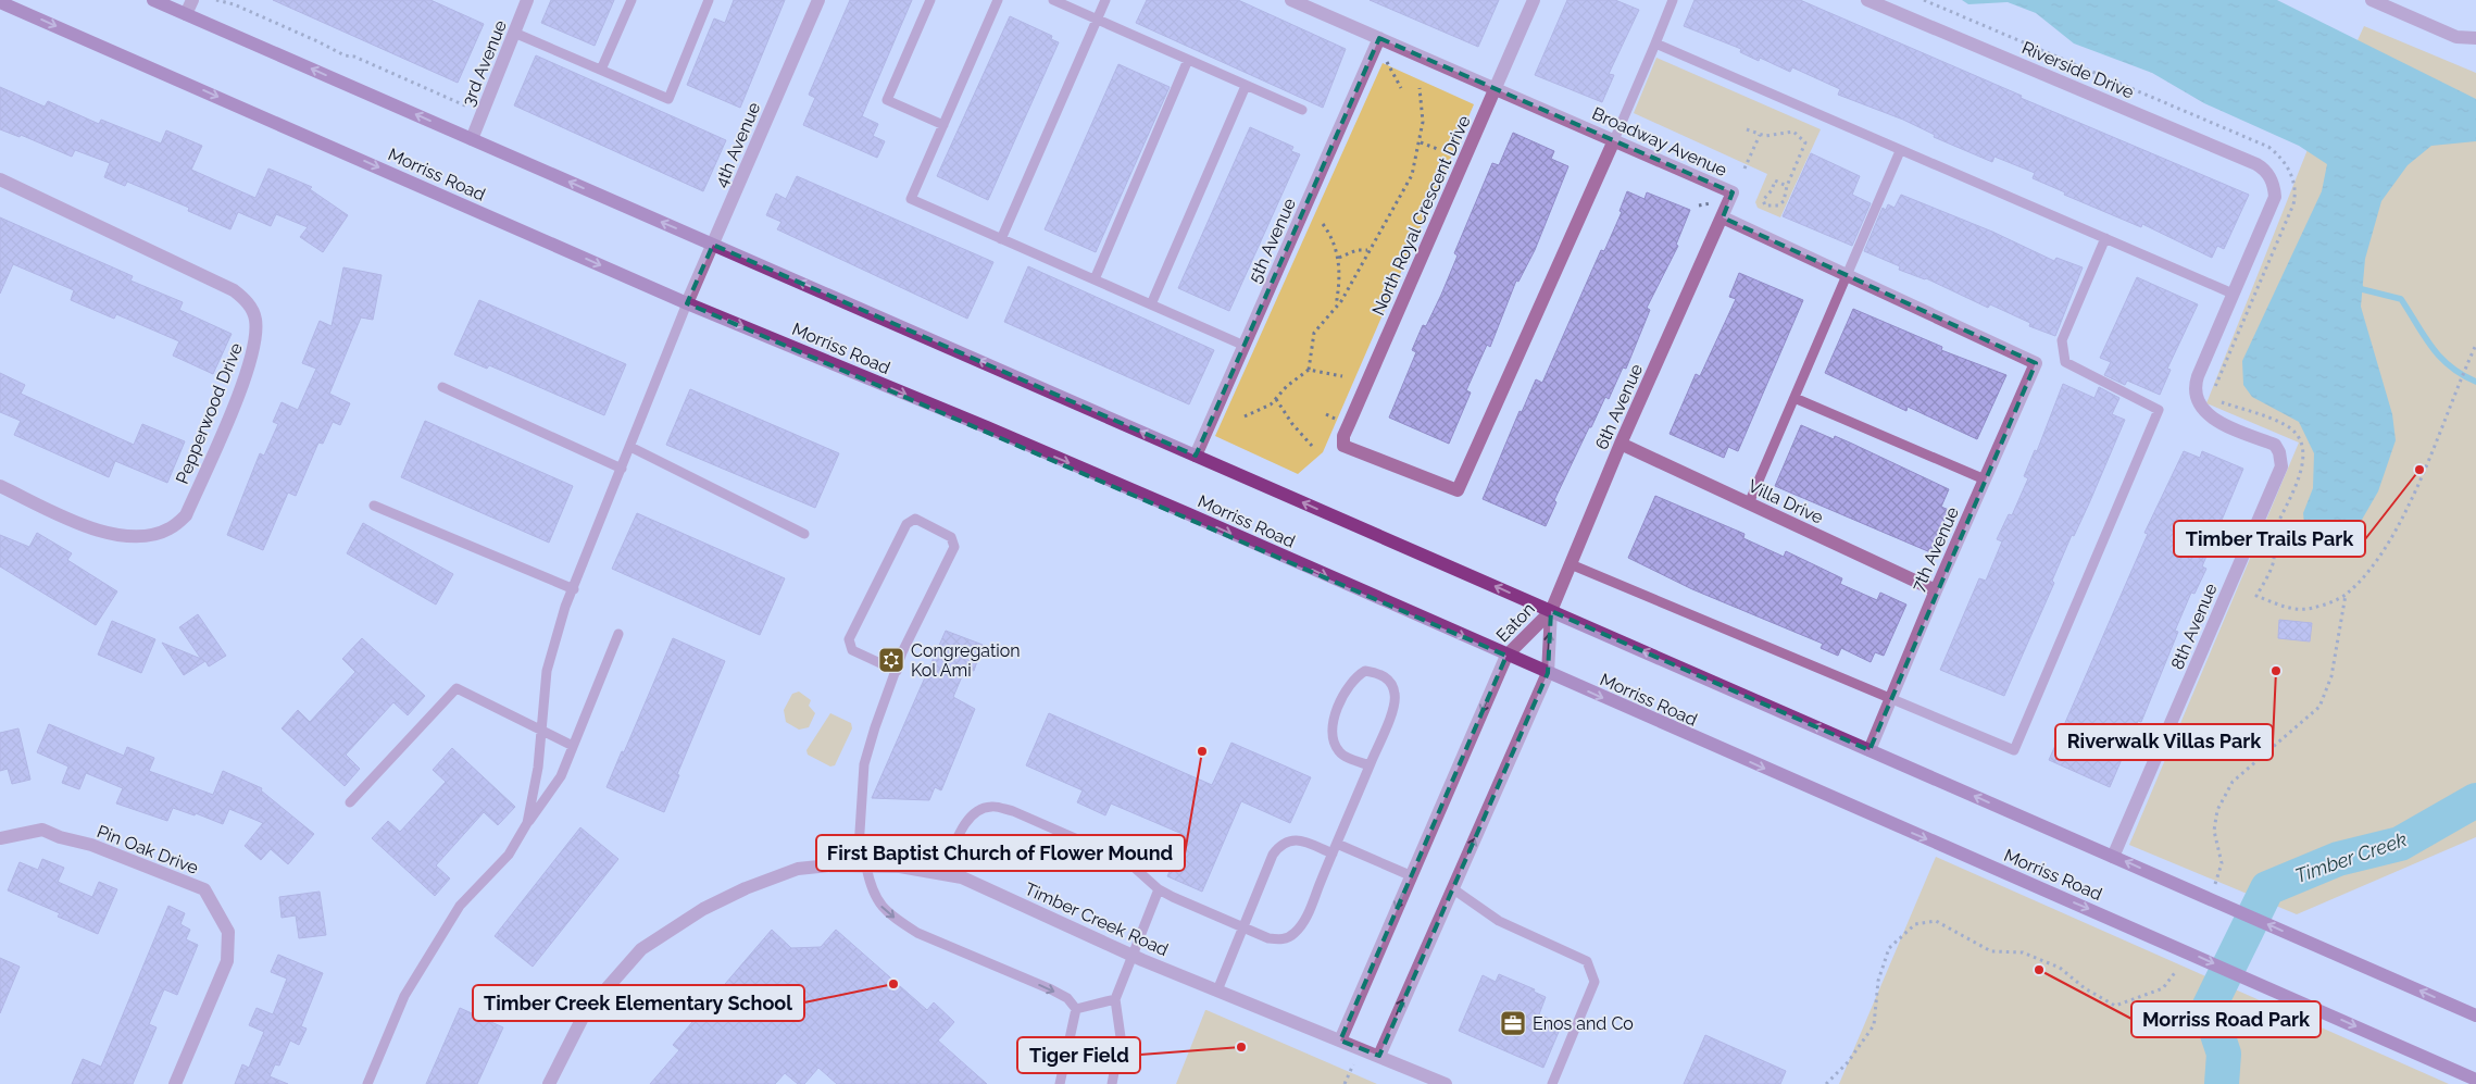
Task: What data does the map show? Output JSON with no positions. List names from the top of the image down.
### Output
{
  "streets": {
    "main road": ["Morriss Road"],
    "street": [
      "3rd Avenue",
      "Riverside Drive",
      "Broadway Avenue",
      "4th Avenue",
      "North Royal Crescent Drive",
      "5th Avenue",
      "6th Avenue",
      "Pepperwood Drive",
      "Villa Drive",
      "7th Avenue",
      "Eaton",
      "8th Avenue",
      "Pin Oak Drive",
      "Timber Creek Road"
    ]
  },
  "crossings": [
    ["Riverside Drive", "8th Avenue"],
    ["Broadway Avenue", "North Royal Crescent Drive"],
    ["Broadway Avenue", "5th Avenue"],
    ["Broadway Avenue", "6th Avenue"],
    ["4th Avenue", "Morriss Road"],
    ["Morriss Road", "Eaton"],
    ["6th Avenue", "Villa Drive"],
    ["6th Avenue", "Eaton"],
    ["Villa Drive", "7th Avenue"],
    ["Eaton", "Timber Creek Road"]
  ],
  "water": ["Timber Creek"],
  "places": {
    "other": [
      "Timber Trails Park",
      "Riverwalk Villas Park",
      "First Baptist Church of Flower Mound",
      "Morriss Road Park",
      "Timber Creek Elementary School",
      "Tiger Field"
    ],
    "synagogue": ["Congregation Kol Ami"],
    "office": ["Enos and Co"]
  }
}
